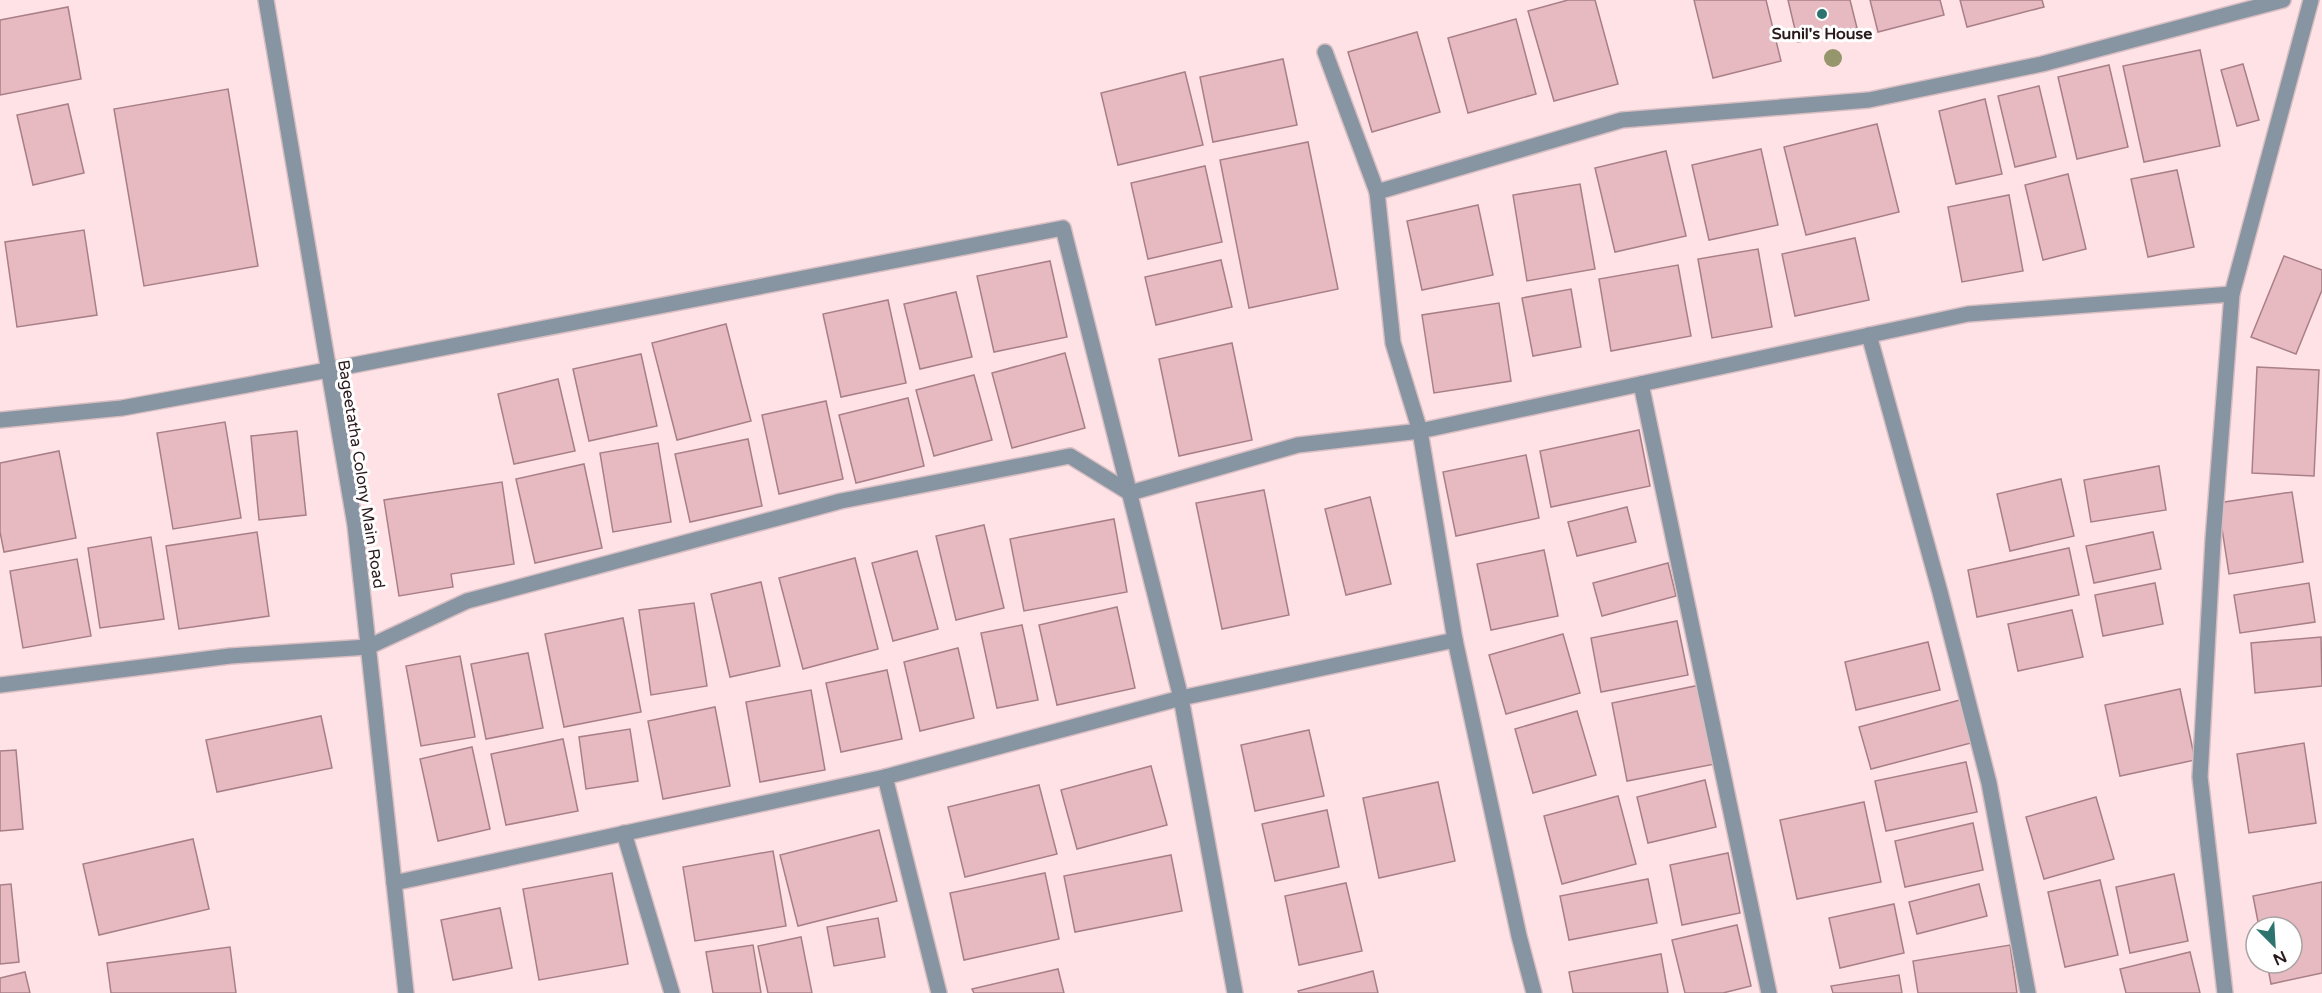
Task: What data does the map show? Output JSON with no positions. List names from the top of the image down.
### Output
{
  "streets": {
    "street": ["Bageetatha Colony Main Road"]
  },
  "places": ["Sunil's House"],
  "north": "bottom right"
}
